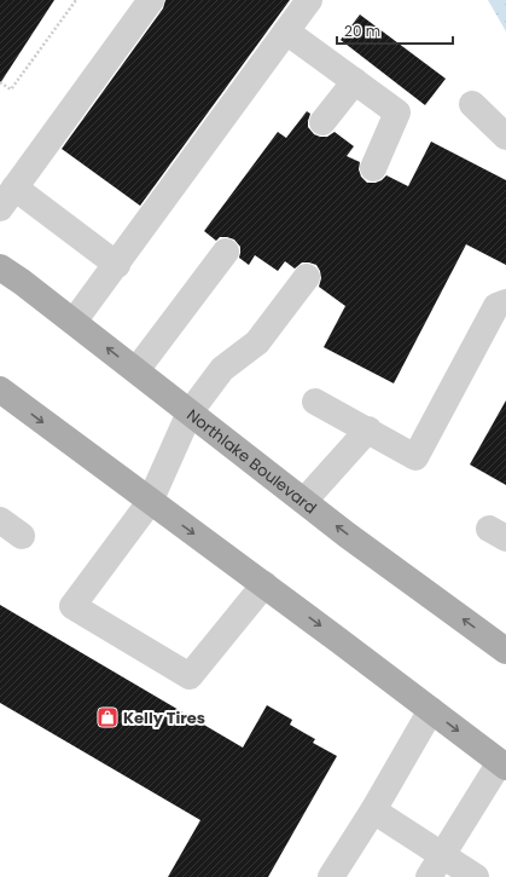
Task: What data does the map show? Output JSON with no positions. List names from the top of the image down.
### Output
{
  "streets": {
    "main road": ["Northlake Boulevard"]
  },
  "places": {
    "shop": ["Kelly Tires"]
  },
  "scale_bar": "20 m"
}
